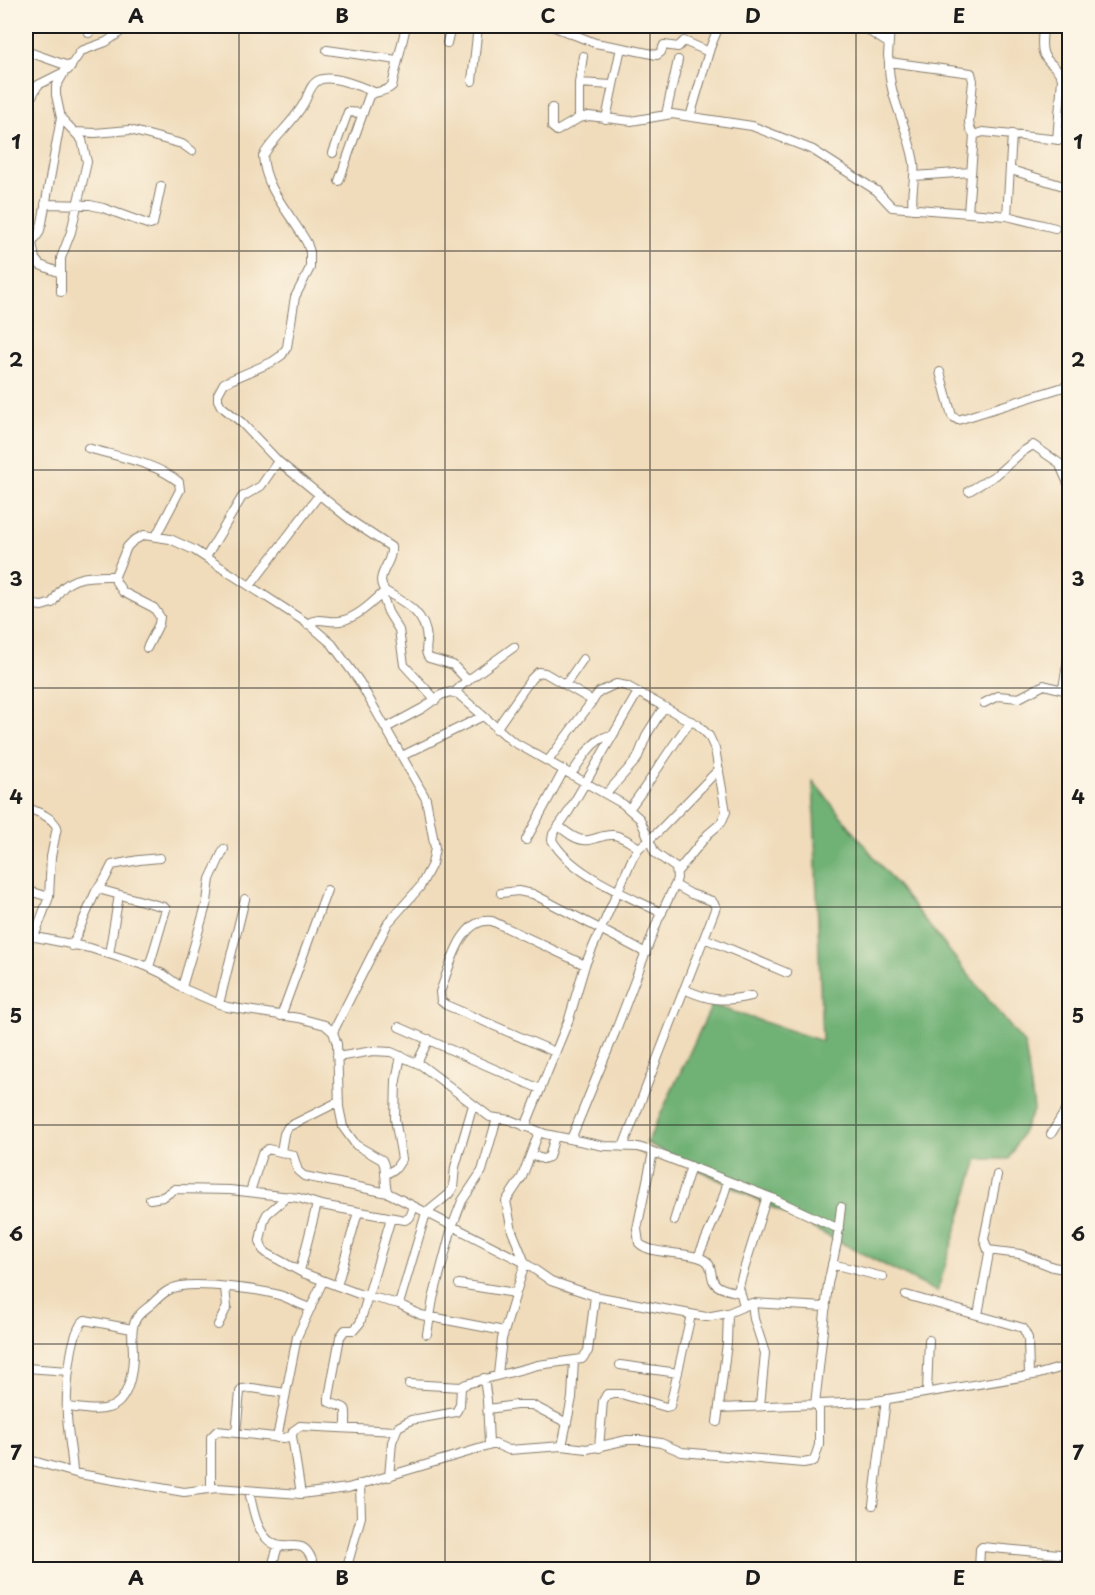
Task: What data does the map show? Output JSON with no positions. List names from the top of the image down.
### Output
{
  "grid": {
    "columns": [
      "A",
      "B",
      "C",
      "D",
      "E"
    ],
    "rows": [
      "1",
      "2",
      "3",
      "4",
      "5",
      "6",
      "7"
    ]
  }
}
